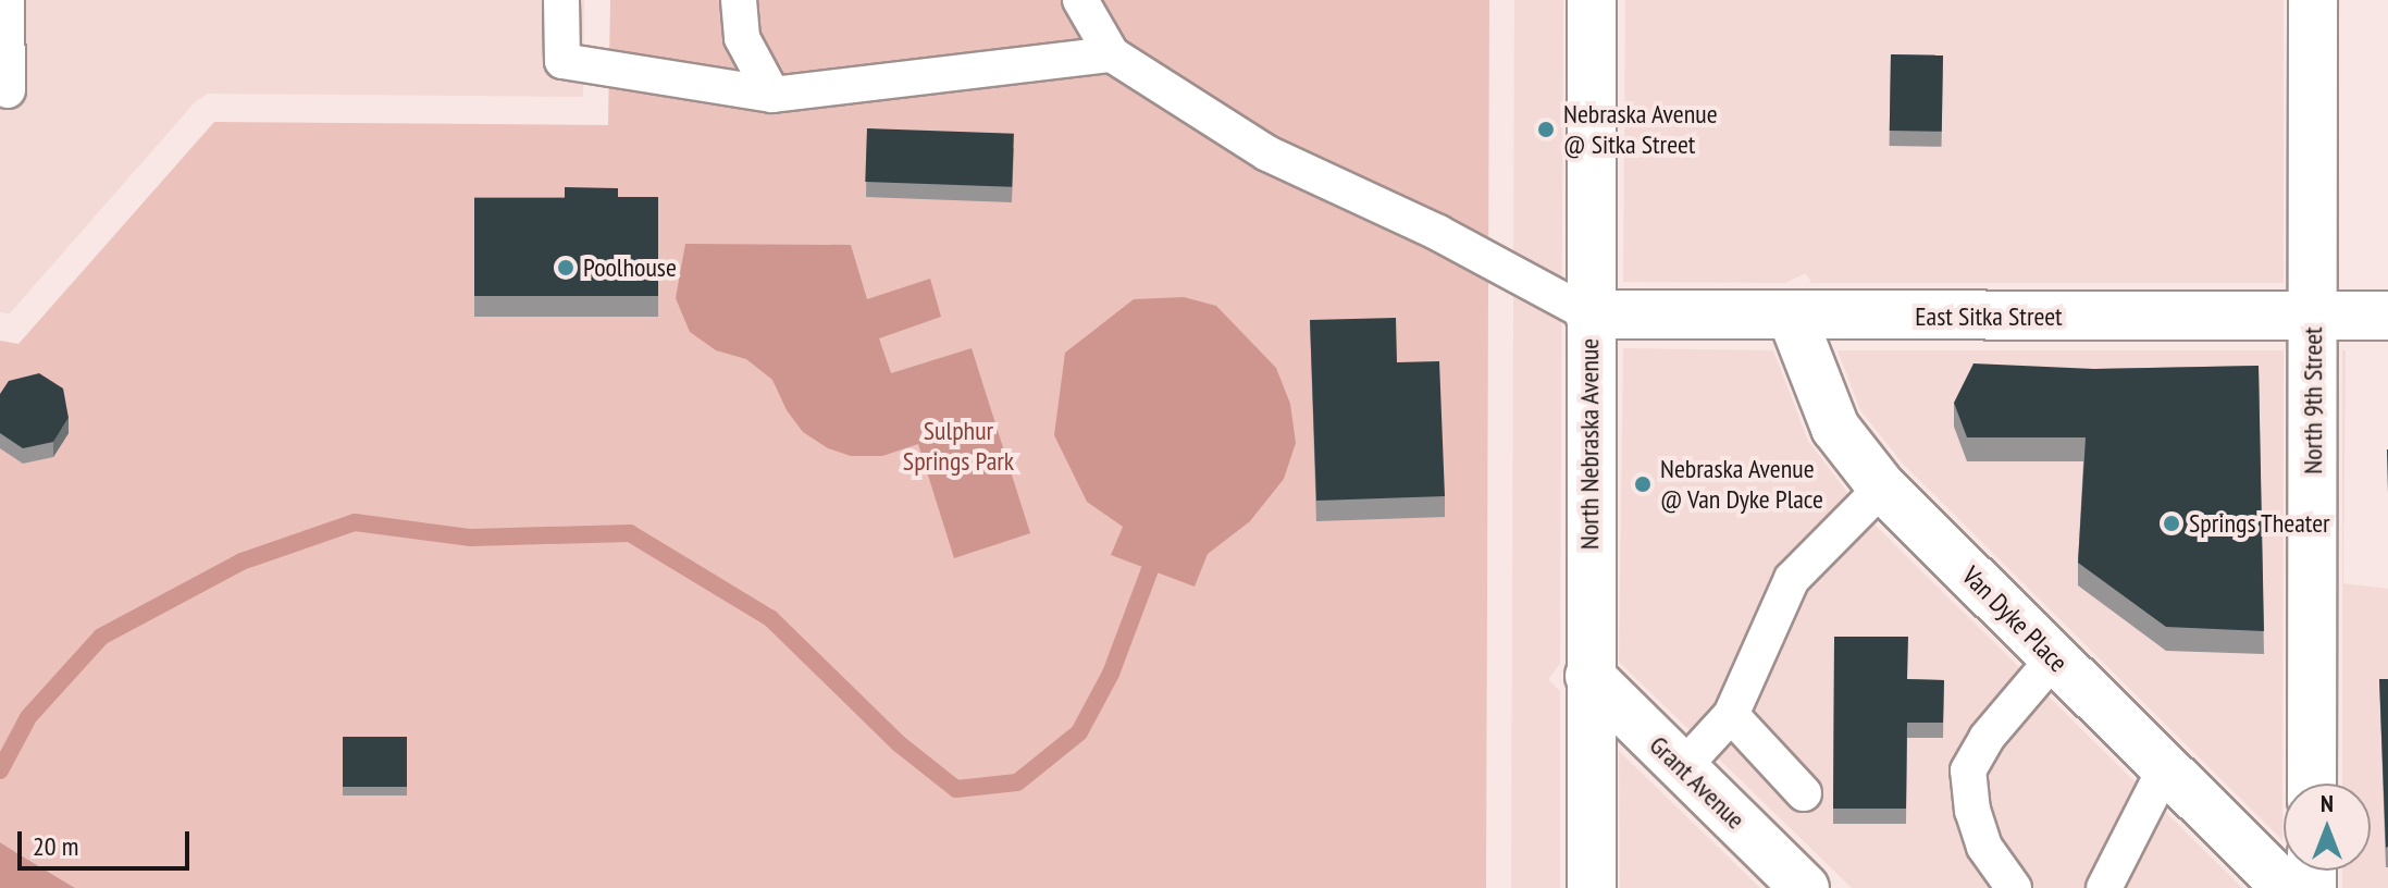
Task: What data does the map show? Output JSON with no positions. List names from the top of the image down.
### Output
{
  "streets": {
    "street": [
      "East Sitka Street",
      "North 9th Street",
      "North Nebraska Avenue",
      "Van Dyke Place",
      "Grant Avenue"
    ]
  },
  "crossings": [
    ["East Sitka Street", "North 9th Street"],
    ["East Sitka Street", "North Nebraska Avenue"],
    ["East Sitka Street", "Van Dyke Place"],
    ["North Nebraska Avenue", "Grant Avenue"]
  ],
  "parks": ["Sulphur Springs Park"],
  "places": [
    "Nebraska Avenue @ Sitka Street",
    "Poolhouse",
    "Nebraska Avenue @ Van Dyke Place",
    "Springs Theater"
  ],
  "scale_bar": "20 m",
  "north": "top"
}
